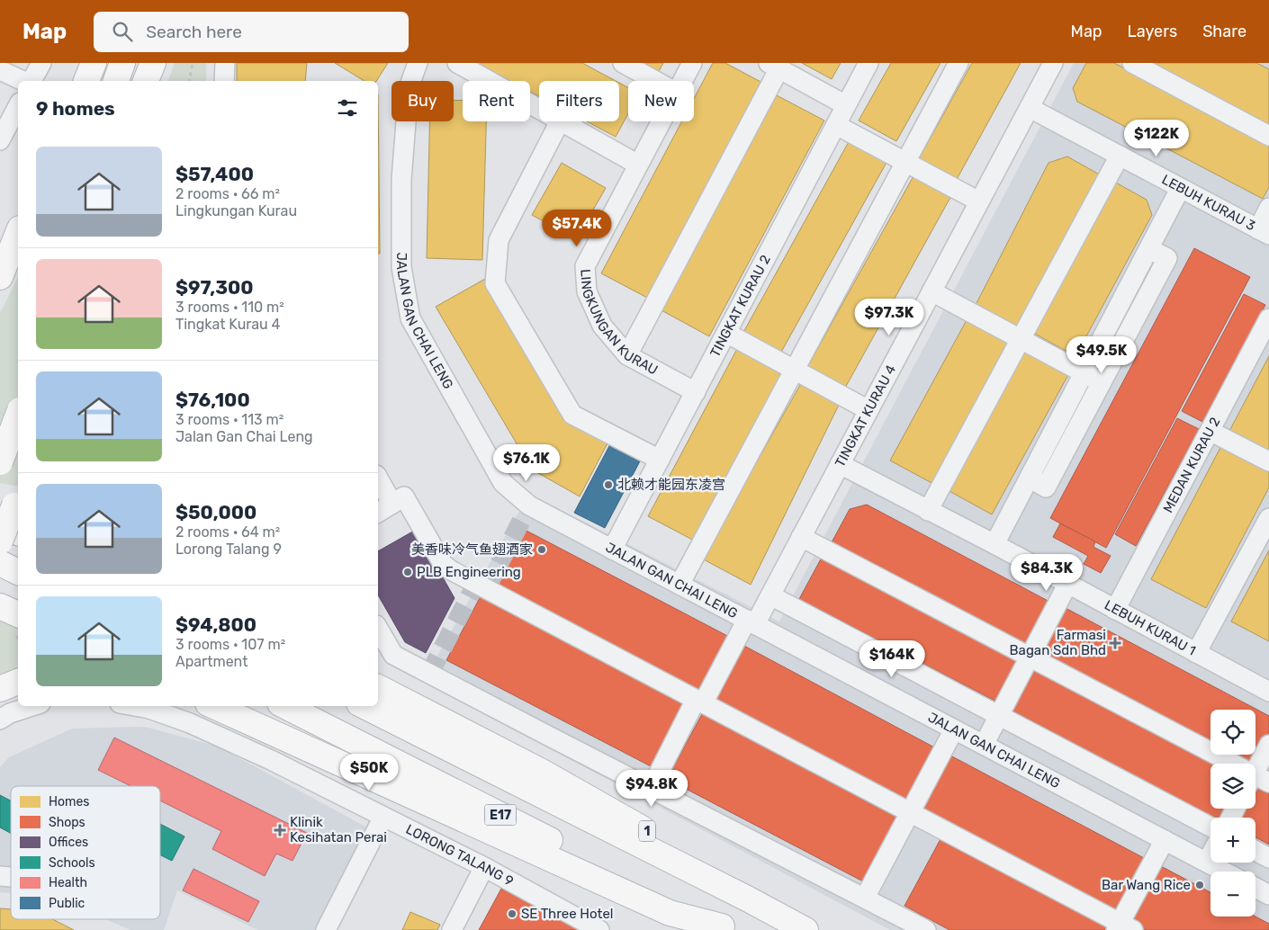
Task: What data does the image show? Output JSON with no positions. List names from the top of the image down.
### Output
{
  "streets": {
    "highway": ["E17", "1"],
    "street": [
      "LEBUH KURAU 3",
      "TINGKAT KURAU 2",
      "LINGKUNGAN KURAU",
      "JALAN GAN CHAI LENG",
      "TINGKAT KURAU 4",
      "MEDAN KURAU 2",
      "LEBUH KURAU 1",
      "LORONG TALANG 9"
    ]
  },
  "crossings": [
    ["LEBUH KURAU 3", "TINGKAT KURAU 4"],
    ["TINGKAT KURAU 2", "LINGKUNGAN KURAU"],
    ["TINGKAT KURAU 2", "JALAN GAN CHAI LENG"],
    ["JALAN GAN CHAI LENG", "TINGKAT KURAU 4"],
    ["TINGKAT KURAU 4", "LEBUH KURAU 1"],
    ["MEDAN KURAU 2", "LEBUH KURAU 1"],
    ["E17", "1"]
  ],
  "places": {
    "other": [
      "北赖才能园东凌宫",
      "美香味冷气鱼翅酒家",
      "PLB Engineering",
      "Bar Wang Rice",
      "SE Three Hotel"
    ],
    "health": ["Farmasi Bagan Sdn Bhd", "Klinik Kesihatan Perai"]
  },
  "legend": [
    "Homes",
    "Shops",
    "Offices",
    "Schools",
    "Health",
    "Public"
  ],
  "page": {
    "header": "Map",
    "search": "Search here",
    "nav": ["Map", "Layers", "Share"],
    "chip": [
      "Buy",
      "Rent",
      "Filters",
      "New"
    ],
    "heading": "9 homes",
    "price": [
      "$122K",
      "$57.4K",
      "$97.3K",
      "$49.5K",
      "$76.1K",
      "$84.3K",
      "$164K",
      "$50K",
      "$94.8K"
    ],
    "list": [
      {
        "name": "$57,400",
        "note": "2 rooms · 66 m² · Lingkungan Kurau"
      },
      {
        "name": "$97,300",
        "note": "3 rooms · 110 m² · Tingkat Kurau 4"
      },
      {
        "name": "$76,100",
        "note": "3 rooms · 113 m² · Jalan Gan Chai Leng"
      },
      {
        "name": "$50,000",
        "note": "2 rooms · 64 m² · Lorong Talang 9"
      },
      {
        "name": "$94,800",
        "note": "3 rooms · 107 m² · Apartment"
      }
    ],
    "map_buttons": ["+", "−"]
  }
}
